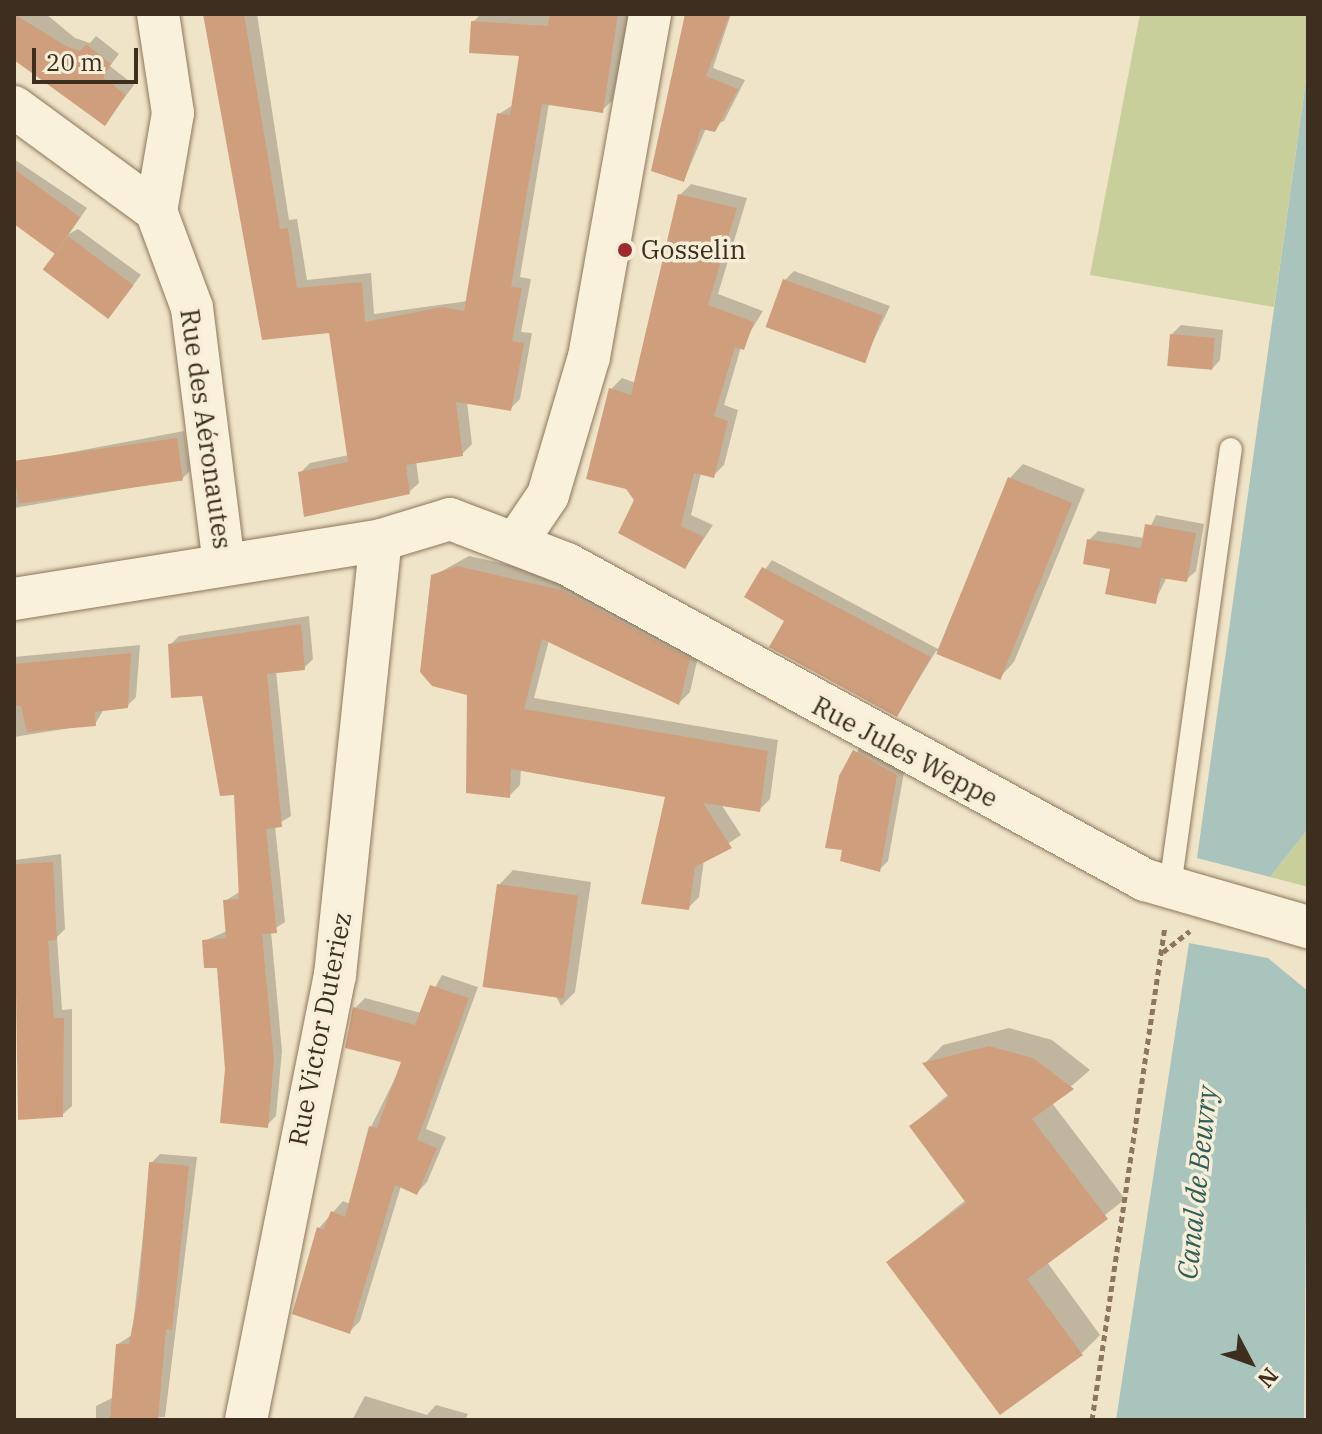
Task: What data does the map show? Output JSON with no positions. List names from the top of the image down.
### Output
{
  "streets": {
    "street": ["Rue des Aéronautes", "Rue Jules Weppe", "Rue Victor Duteriez"]
  },
  "crossings": [
    ["Rue des Aéronautes", "Rue Jules Weppe"],
    ["Rue Jules Weppe", "Rue Victor Duteriez"]
  ],
  "water": ["Canal de Beuvry"],
  "places": ["Gosselin"],
  "scale_bar": "20 m",
  "north": "bottom right"
}
